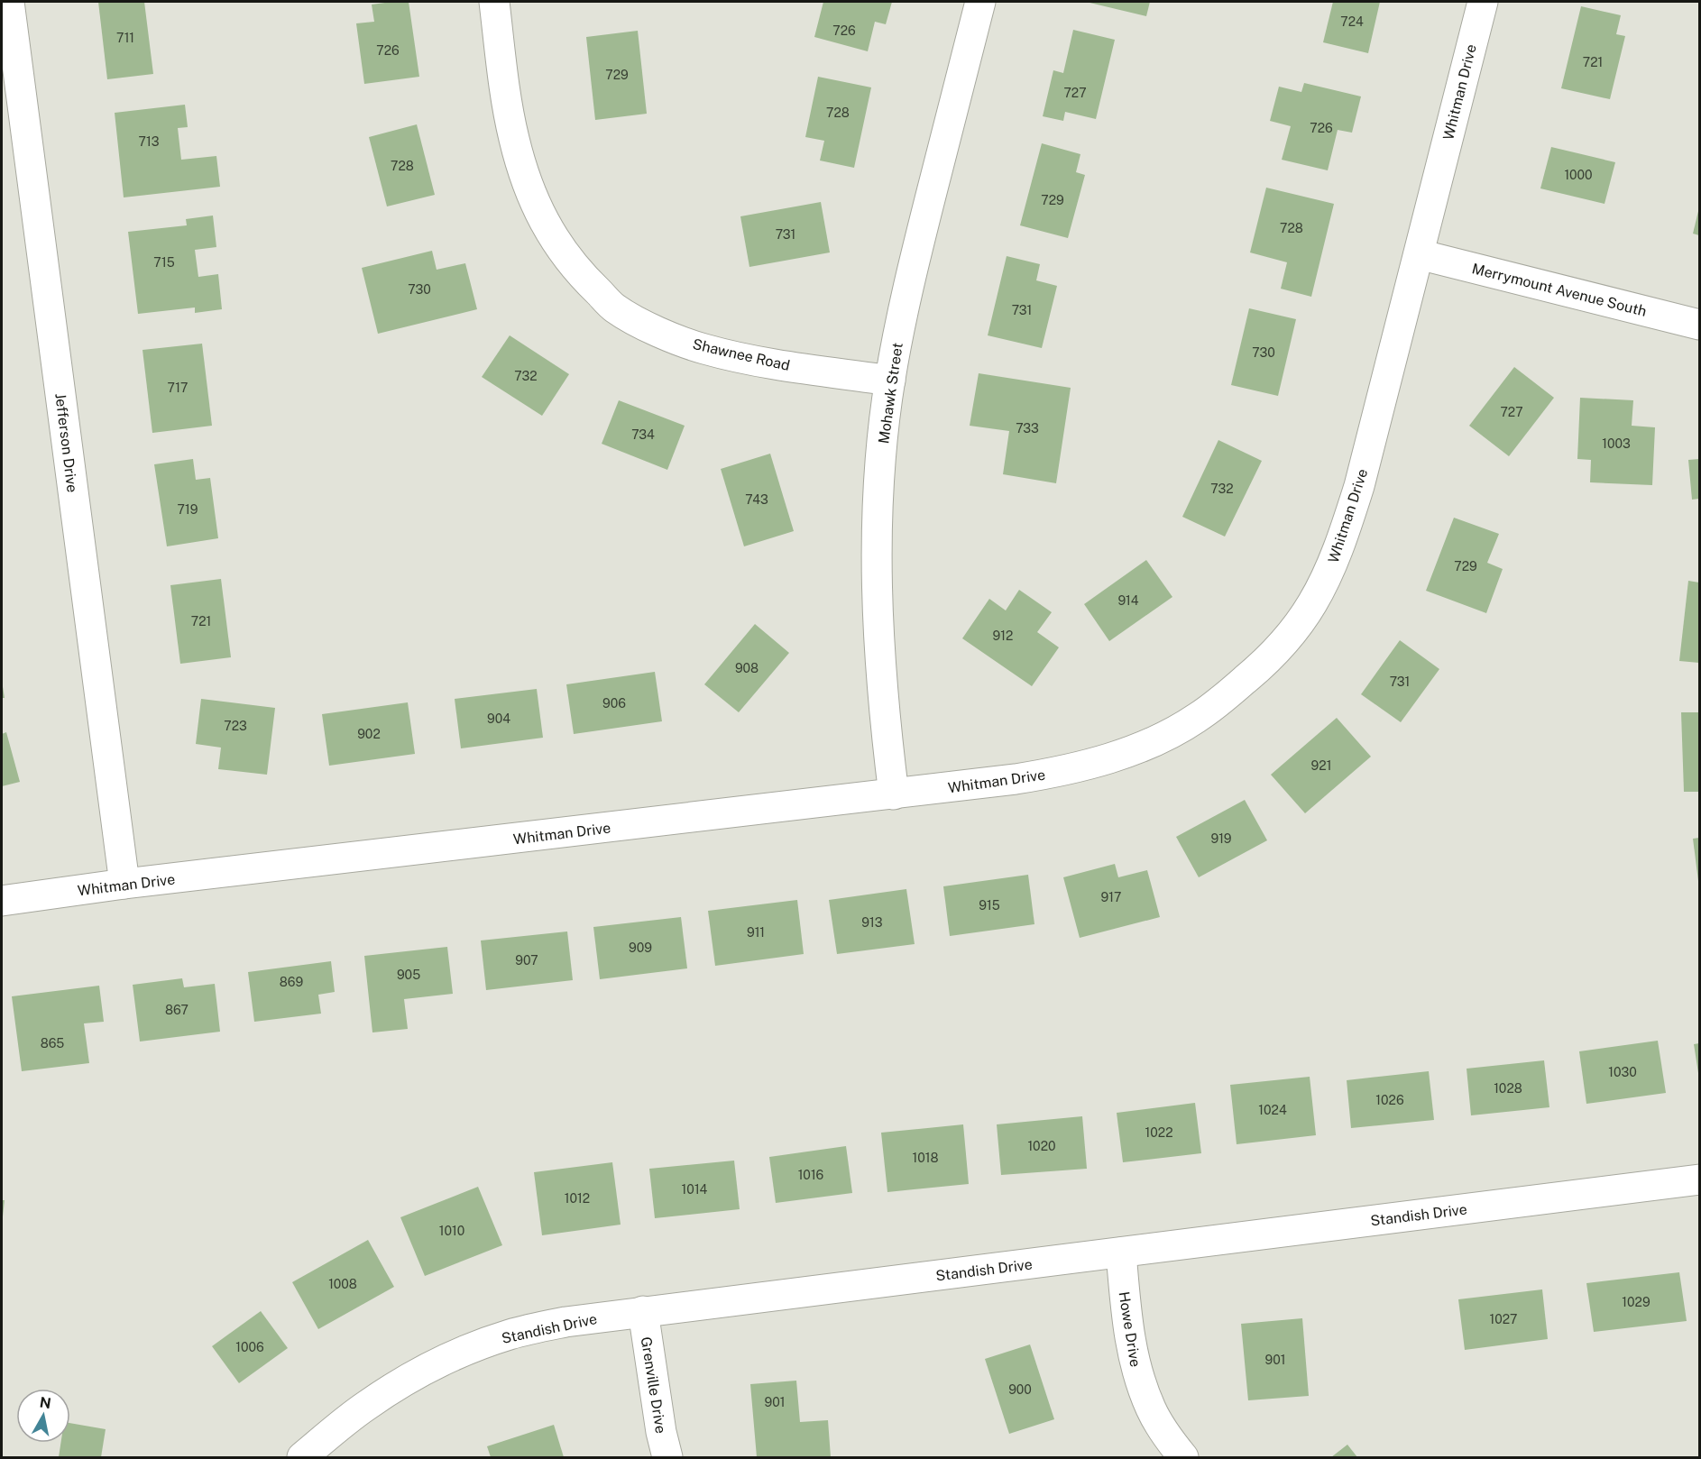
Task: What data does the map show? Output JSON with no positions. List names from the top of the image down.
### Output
{
  "streets": {
    "street": [
      "Whitman Drive",
      "Merrymount Avenue South",
      "Shawnee Road",
      "Mohawk Street",
      "Jefferson Drive",
      "Standish Drive",
      "Howe Drive",
      "Grenville Drive"
    ]
  },
  "crossings": [
    ["Whitman Drive", "Merrymount Avenue South"],
    ["Whitman Drive", "Mohawk Street"],
    ["Whitman Drive", "Jefferson Drive"],
    ["Shawnee Road", "Mohawk Street"],
    ["Standish Drive", "Howe Drive"],
    ["Standish Drive", "Grenville Drive"]
  ],
  "house_numbers": [
    "724",
    "726",
    "711",
    "726",
    "721",
    "729",
    "727",
    "728",
    "726",
    "713",
    "728",
    "1000",
    "729",
    "728",
    "731",
    "715",
    "730",
    "731",
    "730",
    "732",
    "717",
    "727",
    "733",
    "734",
    "1003",
    "732",
    "743",
    "719",
    "729",
    "914",
    "721",
    "912",
    "908",
    "731",
    "906",
    "904",
    "723",
    "902",
    "921",
    "919",
    "917",
    "915",
    "913",
    "911",
    "909",
    "907",
    "905",
    "869",
    "867",
    "865",
    "1030",
    "1028",
    "1026",
    "1024",
    "1022",
    "1020",
    "1018",
    "1016",
    "1014",
    "1012",
    "1010",
    "1008",
    "1029",
    "1027",
    "1006",
    "901",
    "900",
    "901"
  ],
  "north": "top"
}
